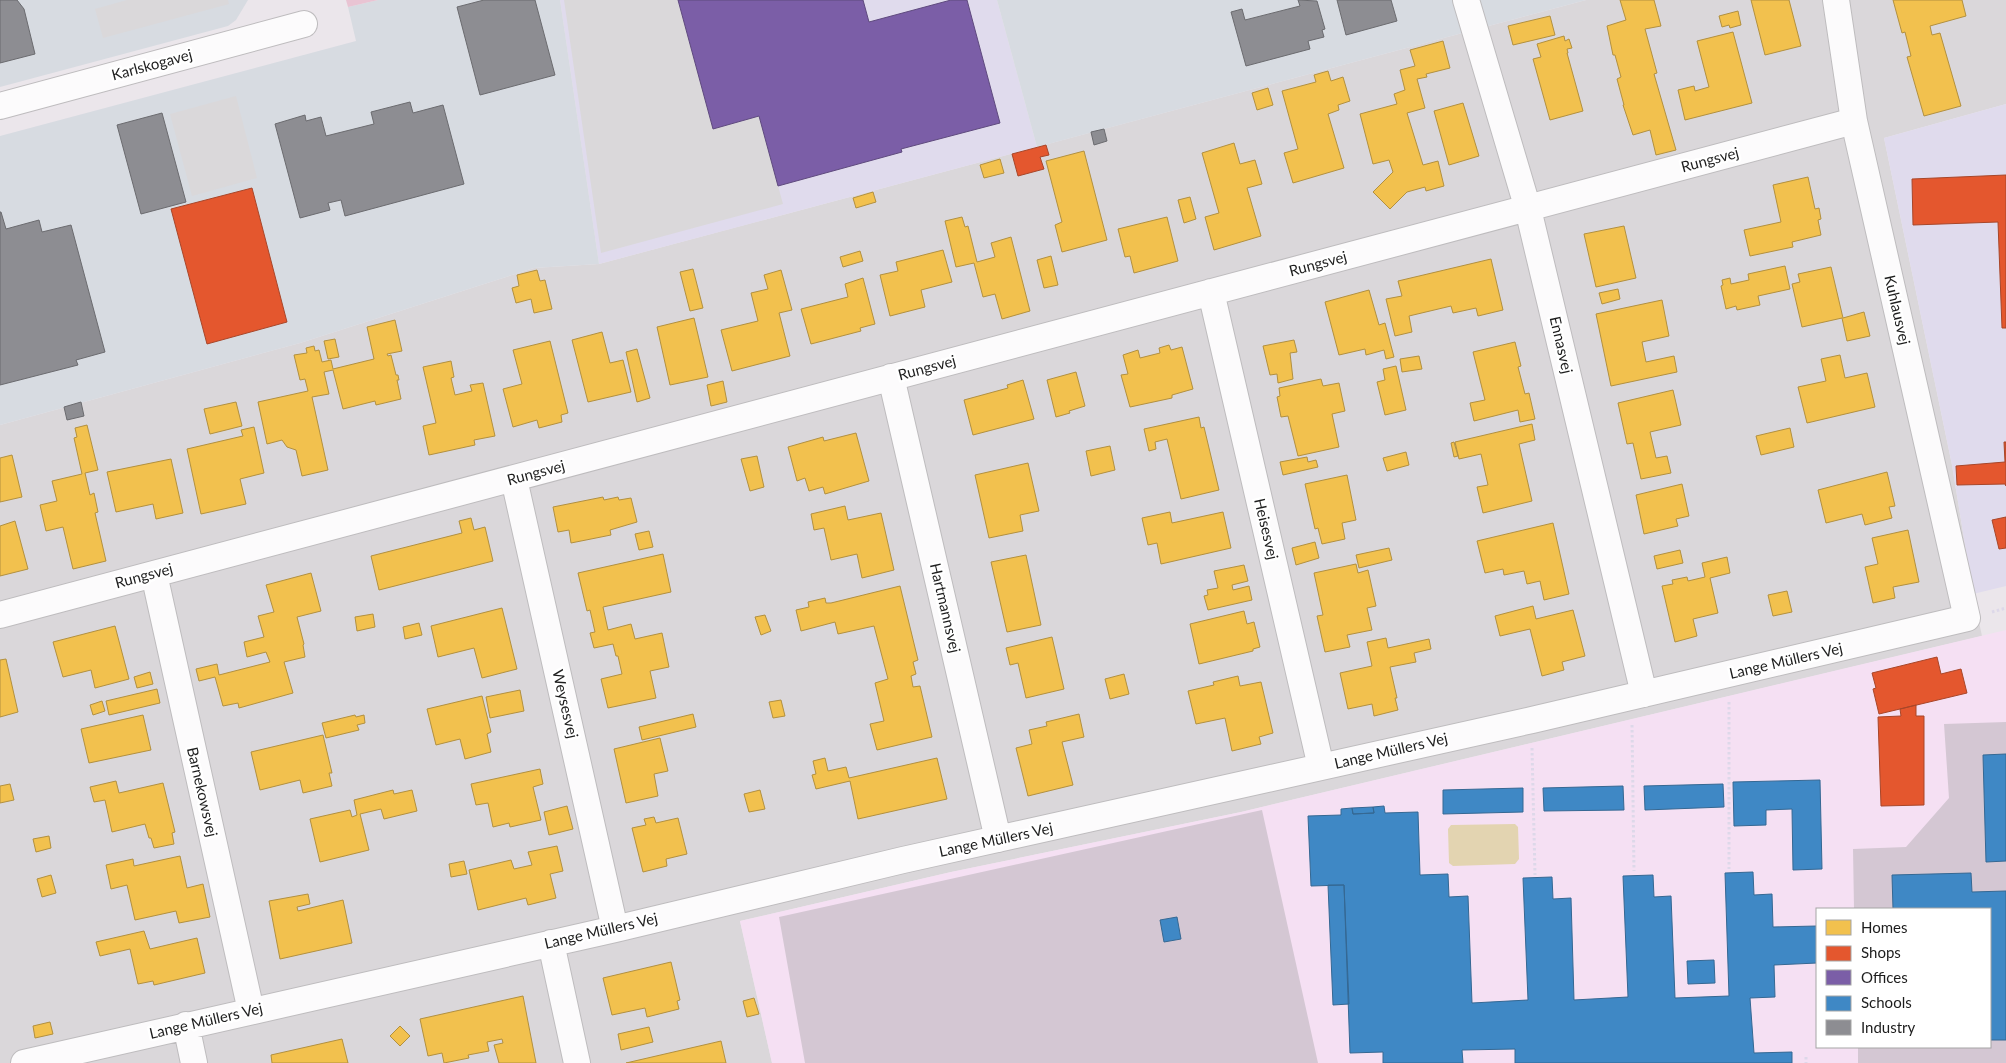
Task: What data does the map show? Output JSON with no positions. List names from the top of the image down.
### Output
{
  "streets": {
    "street": [
      "Karlskogavej",
      "Rungsvej",
      "Kuhlausvej",
      "Ennasvej",
      "Heisesvej",
      "Hartmannsvej",
      "Lange Müllers Vej",
      "Weysesvej",
      "Barnekowsvej"
    ]
  },
  "crossings": [
    ["Rungsvej", "Kuhlausvej"],
    ["Rungsvej", "Ennasvej"],
    ["Rungsvej", "Heisesvej"],
    ["Rungsvej", "Hartmannsvej"],
    ["Rungsvej", "Weysesvej"],
    ["Rungsvej", "Barnekowsvej"],
    ["Kuhlausvej", "Lange Müllers Vej"],
    ["Ennasvej", "Lange Müllers Vej"],
    ["Heisesvej", "Lange Müllers Vej"],
    ["Hartmannsvej", "Lange Müllers Vej"],
    ["Lange Müllers Vej", "Weysesvej"],
    ["Lange Müllers Vej", "Barnekowsvej"]
  ],
  "legend": [
    "Homes",
    "Shops",
    "Offices",
    "Schools",
    "Industry"
  ]
}
